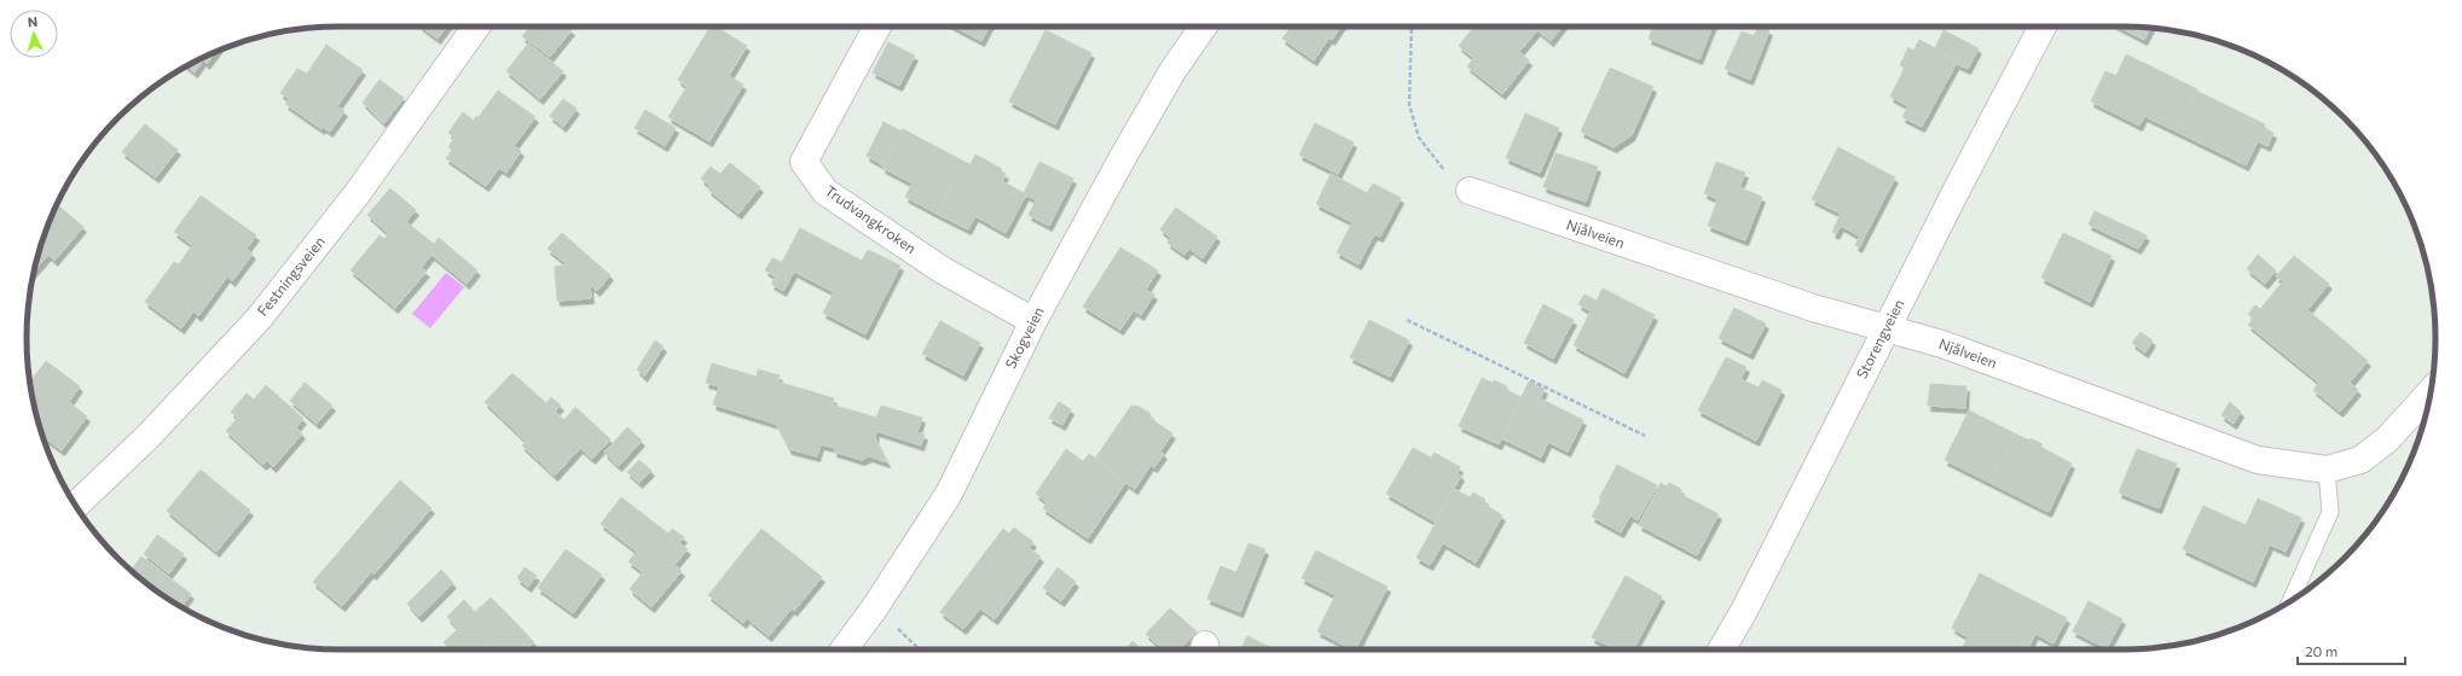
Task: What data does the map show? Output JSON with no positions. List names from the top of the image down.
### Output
{
  "streets": {
    "street": [
      "Trudvangkroken",
      "Njålveien",
      "Festningsveien",
      "Skogveien",
      "Storengveien"
    ]
  },
  "crossings": [
    ["Trudvangkroken", "Skogveien"],
    ["Njålveien", "Storengveien"]
  ],
  "scale_bar": "20 m",
  "north": "top"
}
